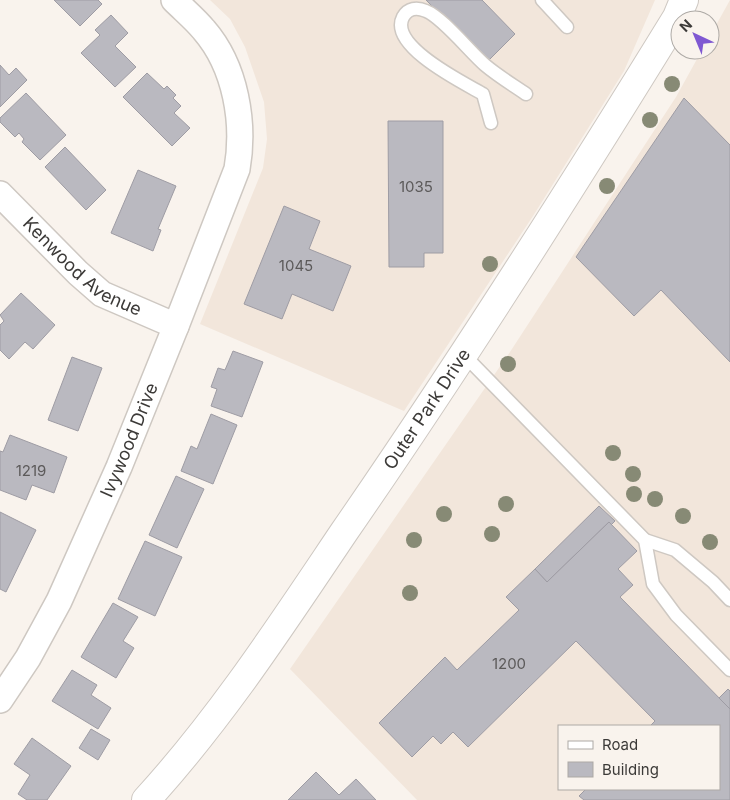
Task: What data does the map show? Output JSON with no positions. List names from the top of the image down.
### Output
{
  "streets": {
    "street": ["Kenwood Avenue", "Outer Park Drive", "Ivywood Drive"]
  },
  "crossings": [
    ["Kenwood Avenue", "Ivywood Drive"]
  ],
  "house_numbers": [
    "1035",
    "1045",
    "1219",
    "1200"
  ],
  "legend": ["Road", "Building"],
  "north": "top left"
}
